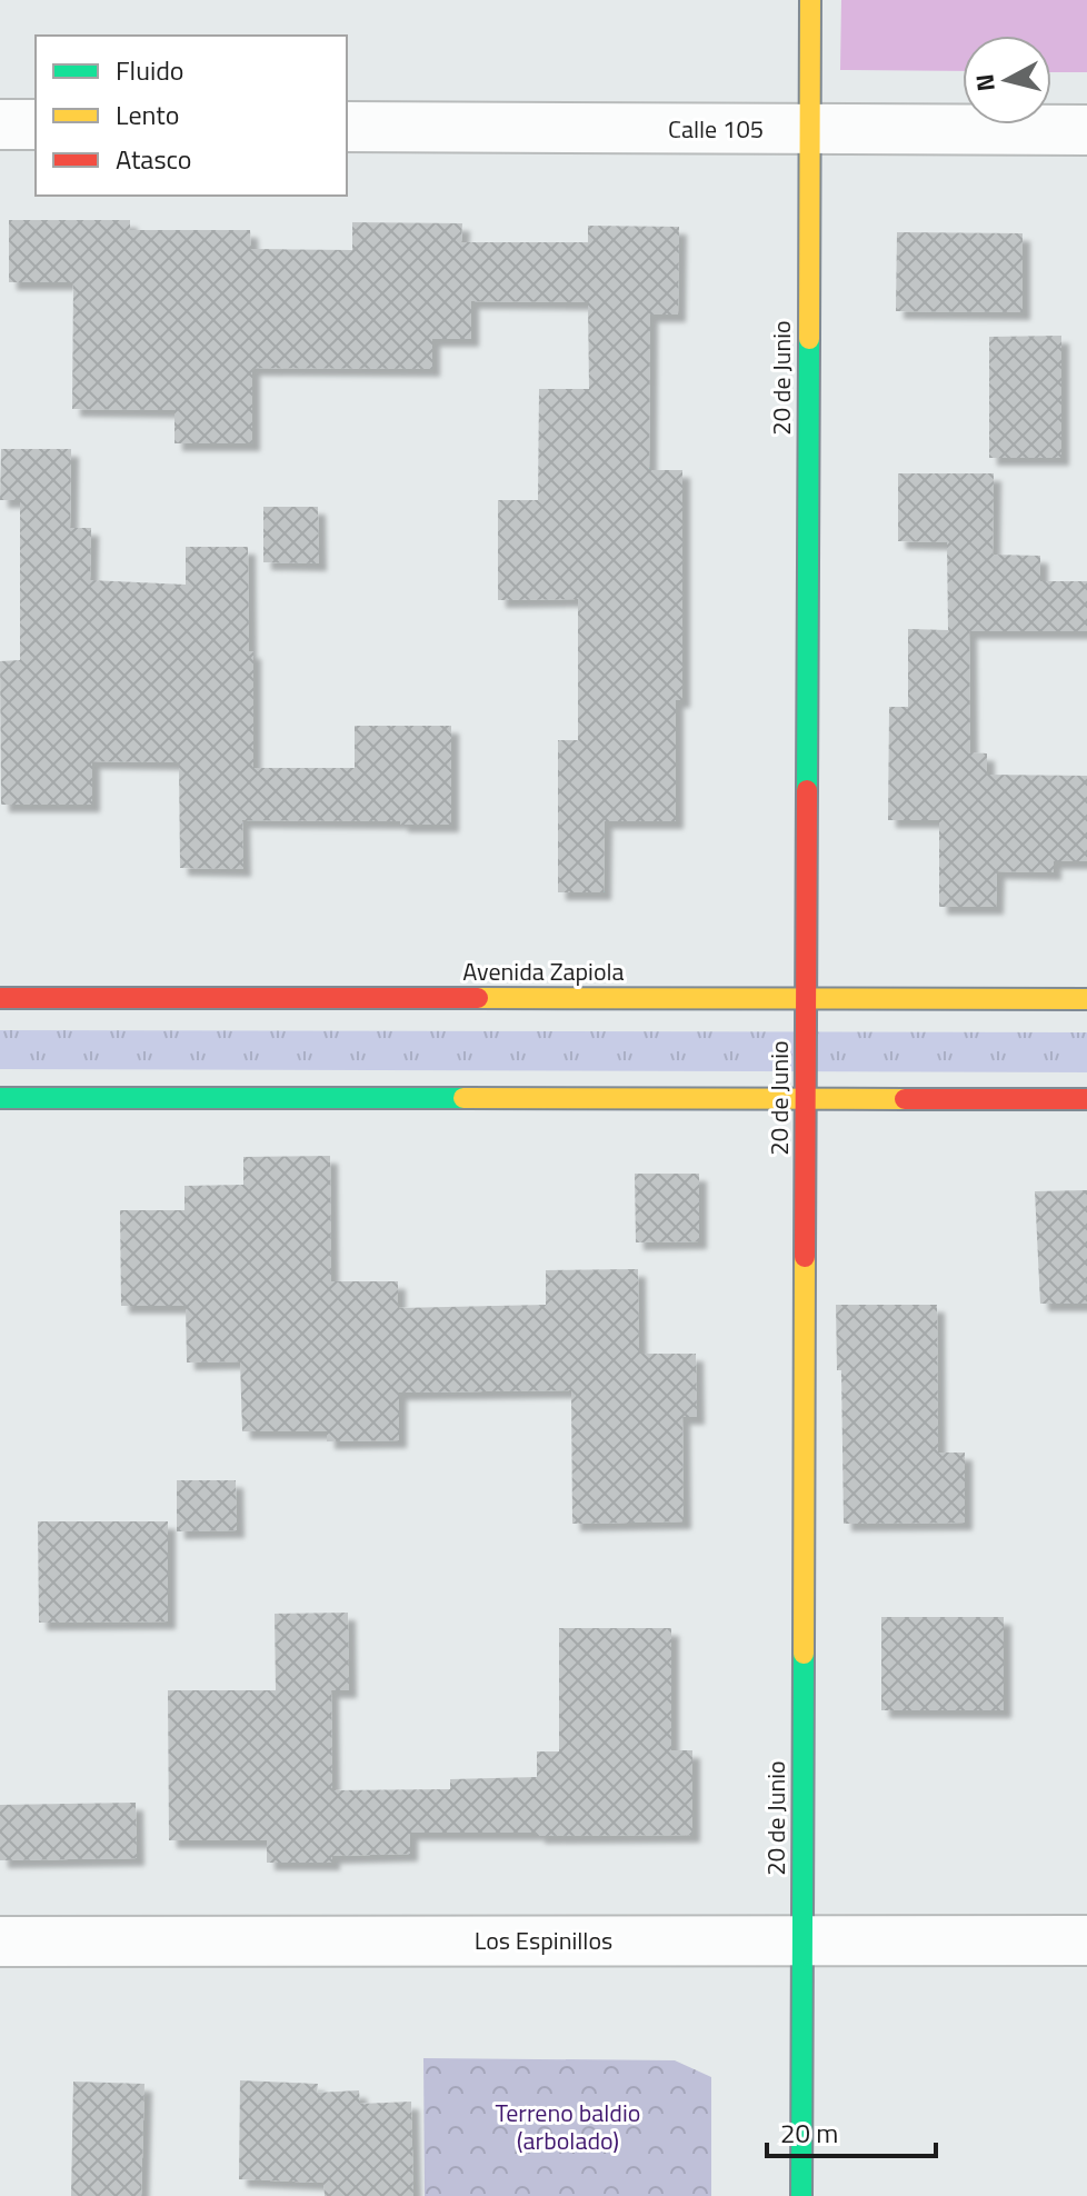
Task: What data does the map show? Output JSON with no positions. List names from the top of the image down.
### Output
{
  "streets": {
    "street": [
      "Calle 105",
      "20 de Junio",
      "Avenida Zapiola",
      "Los Espinillos"
    ]
  },
  "crossings": [
    ["Calle 105", "20 de Junio"],
    ["20 de Junio", "Avenida Zapiola"],
    ["20 de Junio", "Los Espinillos"]
  ],
  "parks": ["Terreno baldio (arbolado)"],
  "legend": ["Fluido", "Lento", "Atasco"],
  "scale_bar": "20 m",
  "north": "left"
}
